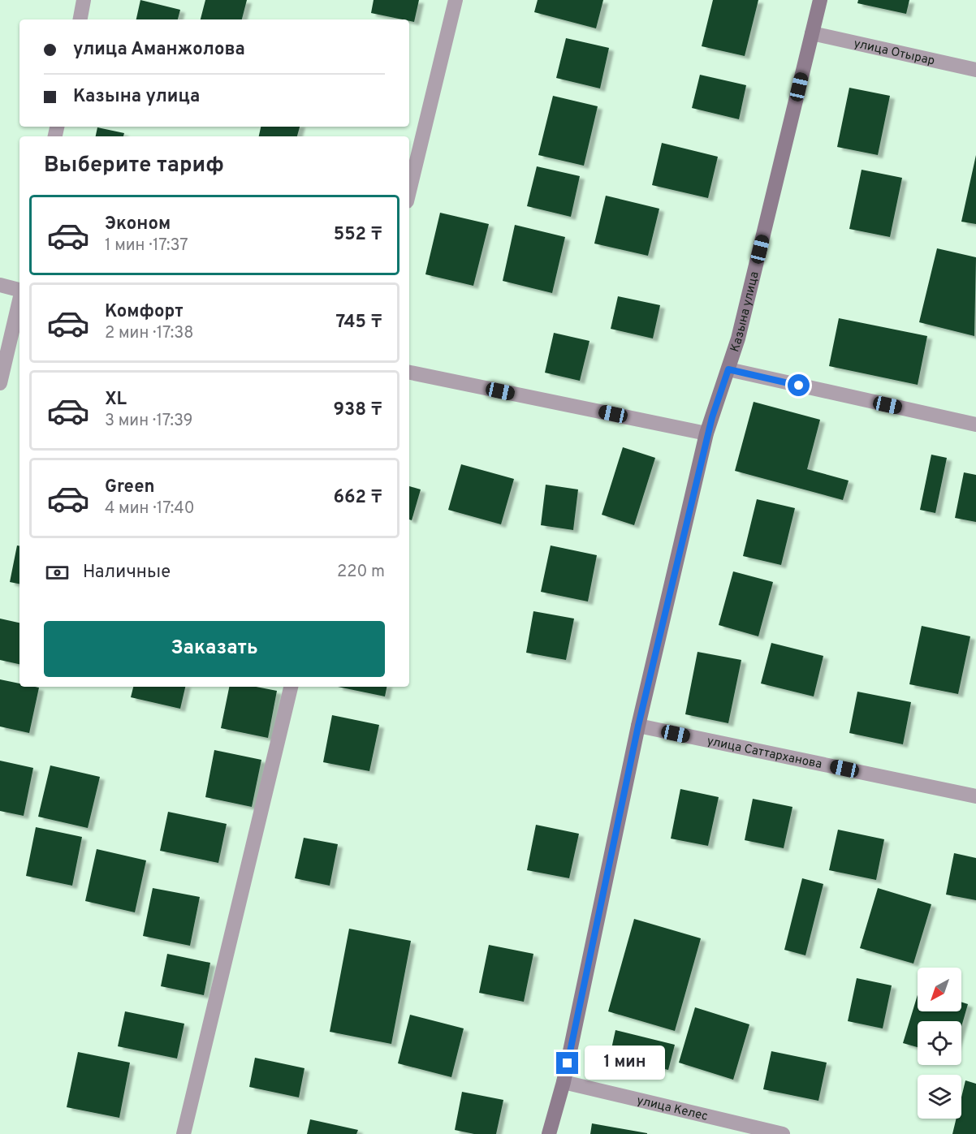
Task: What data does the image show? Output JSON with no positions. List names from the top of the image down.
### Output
{
  "streets": {
    "street": [
      "улица Отырар",
      "Казына улица",
      "улица Саттарханова",
      "улица Келес"
    ]
  },
  "crossings": [
    ["улица Отырар", "Казына улица"],
    ["Казына улица", "улица Саттарханова"],
    ["Казына улица", "улица Келес"]
  ],
  "north": "bottom left",
  "page": {
    "banner": ["улица Аманжолова", "Казына улица"],
    "heading": "Выберите тариф",
    "list": [
      {
        "name": "Эконом",
        "note": "1 мин · 17:37",
        "value": "552 ₸"
      },
      {
        "name": "Комфорт",
        "note": "2 мин · 17:38",
        "value": "745 ₸"
      },
      {
        "name": "XL",
        "note": "3 мин · 17:39",
        "value": "938 ₸"
      },
      {
        "name": "Green",
        "note": "4 мин · 17:40",
        "value": "662 ₸"
      }
    ],
    "pay": ["Наличные", "220 m"],
    "buttons": "Заказать",
    "bubble": "1 мин"
  }
}
